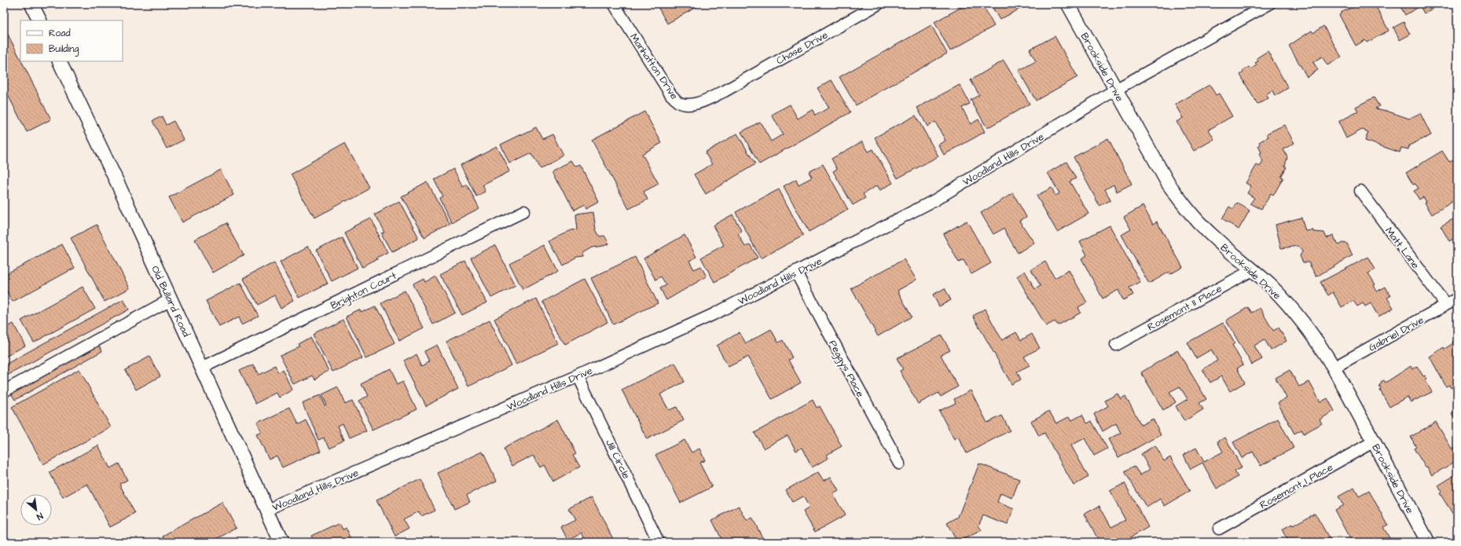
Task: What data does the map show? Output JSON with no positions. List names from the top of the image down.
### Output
{
  "streets": {
    "street": [
      "Chase Drive",
      "Manhatton Drive",
      "Brookside Drive",
      "Woodland Hills Drive",
      "Matt Lane",
      "Brighton Court",
      "Old Bullard Road",
      "Rosemont II Place",
      "Gabriel Drive",
      "Peggys Place",
      "Jill Circle",
      "Rosemont I Place"
    ]
  },
  "crossings": [
    ["Chase Drive", "Manhatton Drive"],
    ["Brookside Drive", "Woodland Hills Drive"],
    ["Brookside Drive", "Rosemont II Place"],
    ["Brookside Drive", "Gabriel Drive"],
    ["Brookside Drive", "Rosemont I Place"],
    ["Woodland Hills Drive", "Old Bullard Road"],
    ["Woodland Hills Drive", "Peggys Place"],
    ["Woodland Hills Drive", "Jill Circle"],
    ["Matt Lane", "Gabriel Drive"],
    ["Brighton Court", "Old Bullard Road"]
  ],
  "legend": ["Road", "Building"],
  "north": "bottom right"
}
